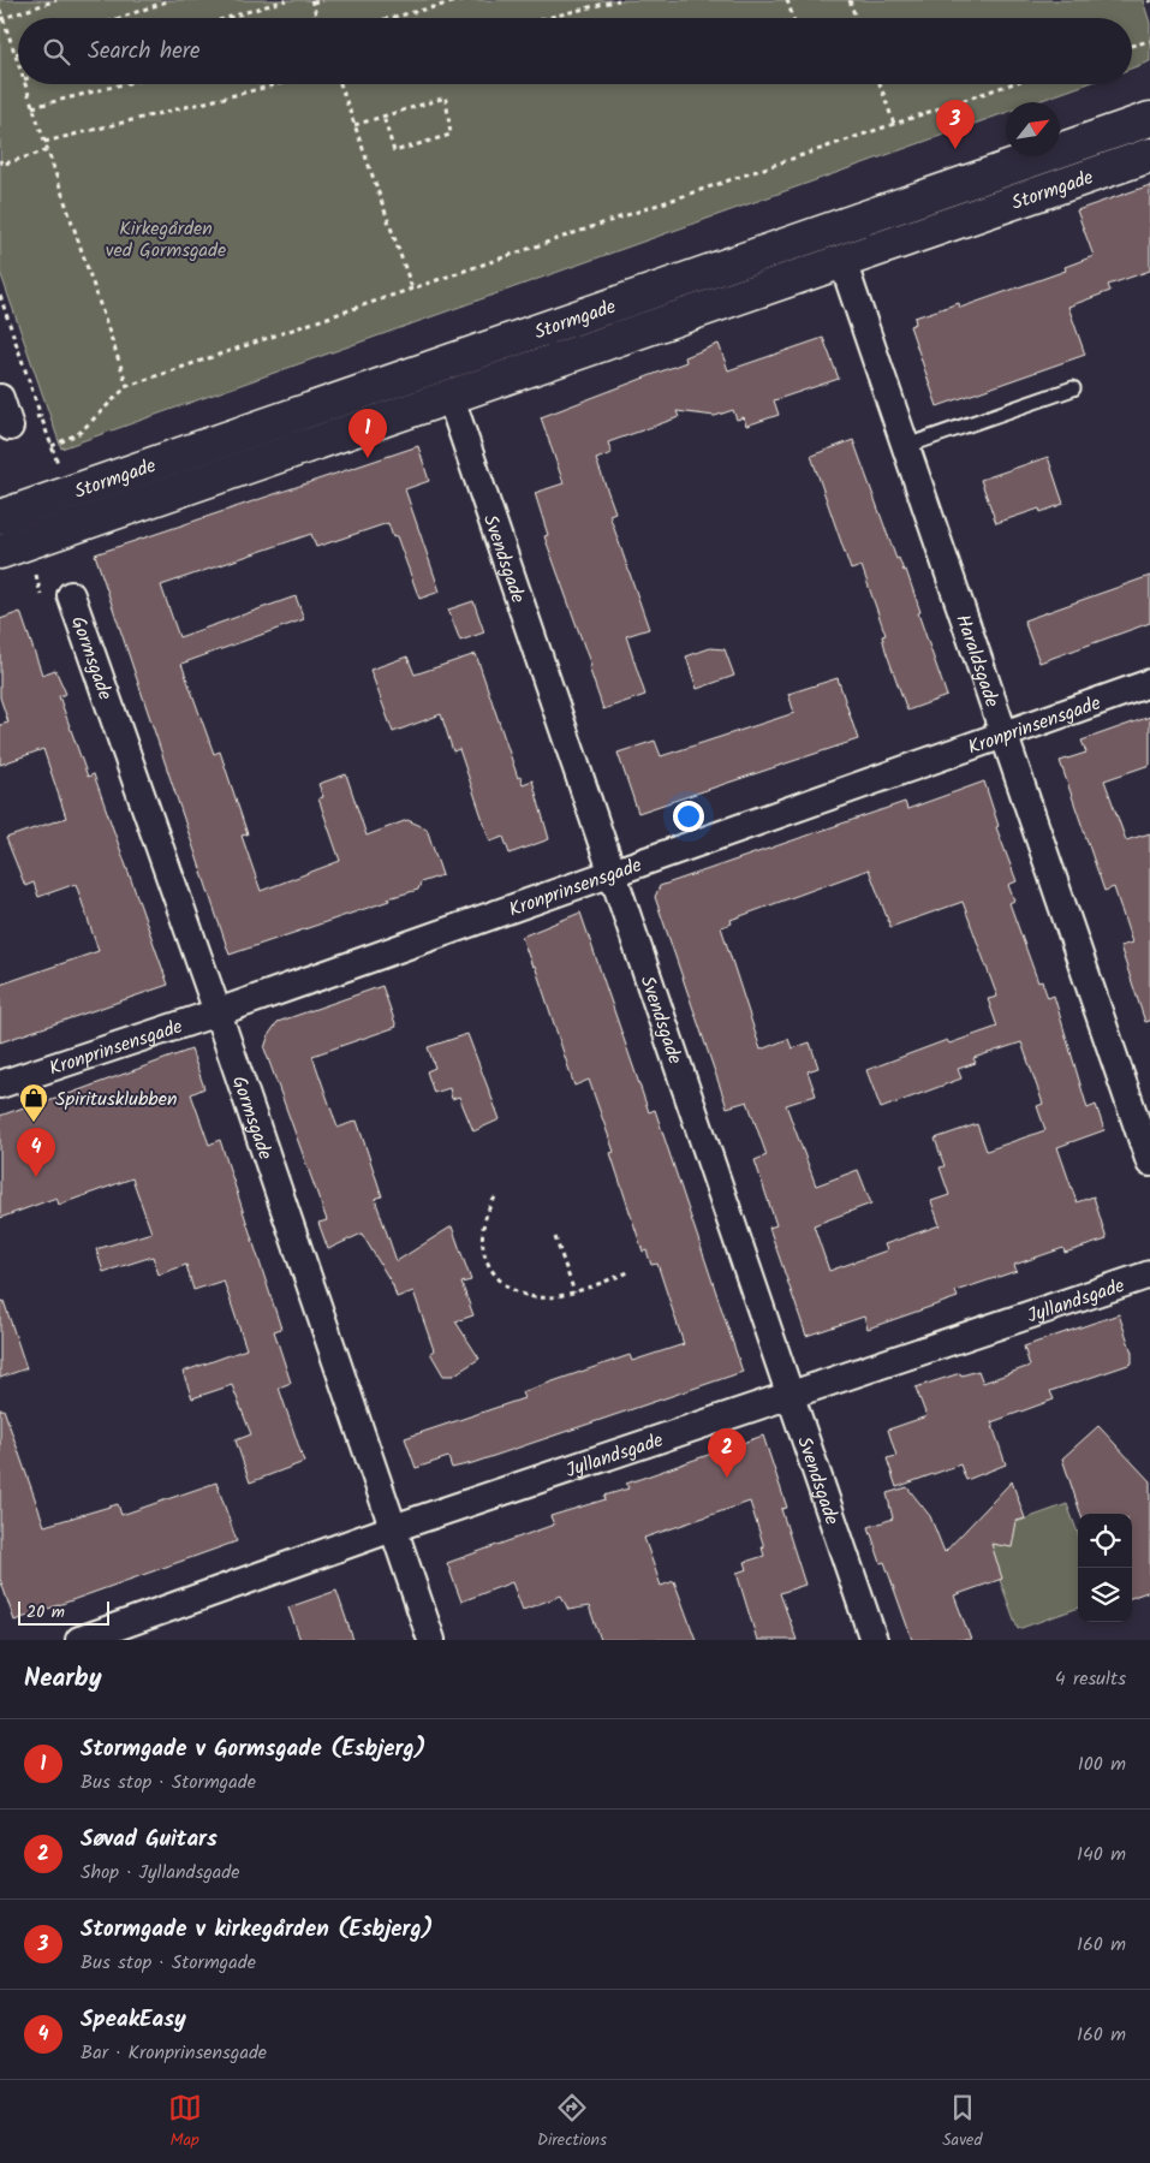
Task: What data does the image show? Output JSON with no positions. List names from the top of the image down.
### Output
{
  "streets": {
    "street": [
      "Stormgade",
      "Svendsgade",
      "Gormsgade",
      "Haraldsgade",
      "Kronprinsensgade",
      "Jyllandsgade"
    ]
  },
  "crossings": [
    ["Stormgade", "Svendsgade"],
    ["Stormgade", "Haraldsgade"],
    ["Svendsgade", "Kronprinsensgade"],
    ["Svendsgade", "Jyllandsgade"],
    ["Gormsgade", "Kronprinsensgade"],
    ["Gormsgade", "Jyllandsgade"],
    ["Haraldsgade", "Kronprinsensgade"]
  ],
  "parks": ["Kirkegården ved Gormsgade"],
  "places": {
    "shop": ["Spiritusklubben"]
  },
  "scale_bar": "20 m",
  "north": "top right",
  "page": {
    "search": "Search here",
    "pins": [
      "3",
      "1",
      "4",
      "2"
    ],
    "scale": "20 m",
    "heading": ["Nearby", "4 results"],
    "list": [
      {
        "mark": "1",
        "name": "Stormgade v Gormsgade (Esbjerg)",
        "note": "Bus stop · Stormgade",
        "value": "100 m"
      },
      {
        "mark": "2",
        "name": "Søvad Guitars",
        "note": "Shop · Jyllandsgade",
        "value": "140 m"
      },
      {
        "mark": "3",
        "name": "Stormgade v kirkegården (Esbjerg)",
        "note": "Bus stop · Stormgade",
        "value": "160 m"
      },
      {
        "mark": "4",
        "name": "SpeakEasy",
        "note": "Bar · Kronprinsensgade",
        "value": "160 m"
      }
    ],
    "nav": ["Map", "Directions", "Saved"]
  }
}
